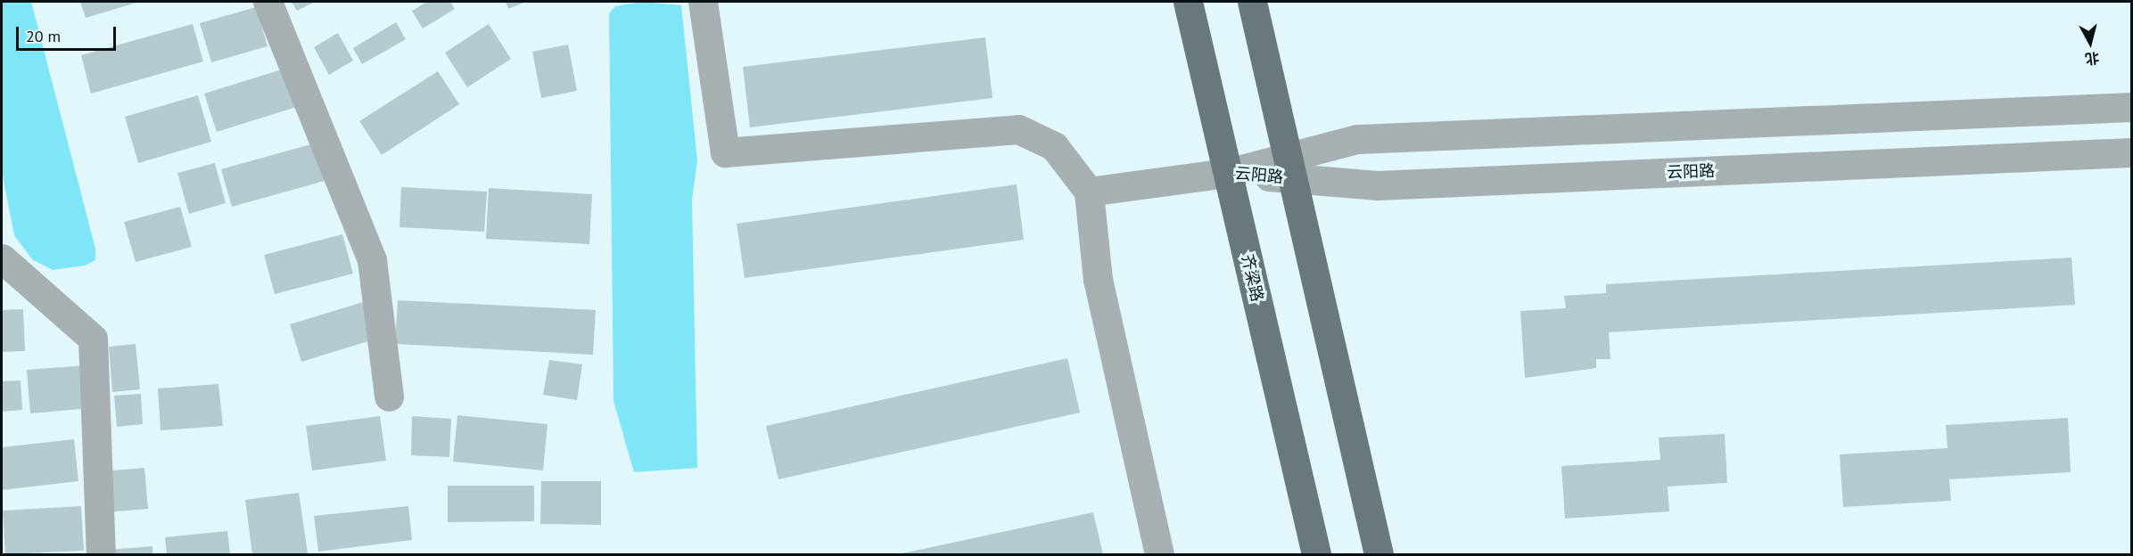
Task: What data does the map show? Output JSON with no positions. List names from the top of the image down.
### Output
{
  "streets": {
    "main road": ["齐梁路"],
    "street": ["云阳路"]
  },
  "crossings": [
    ["云阳路", "齐梁路"]
  ],
  "scale_bar": "20 m",
  "north": "bottom"
}
